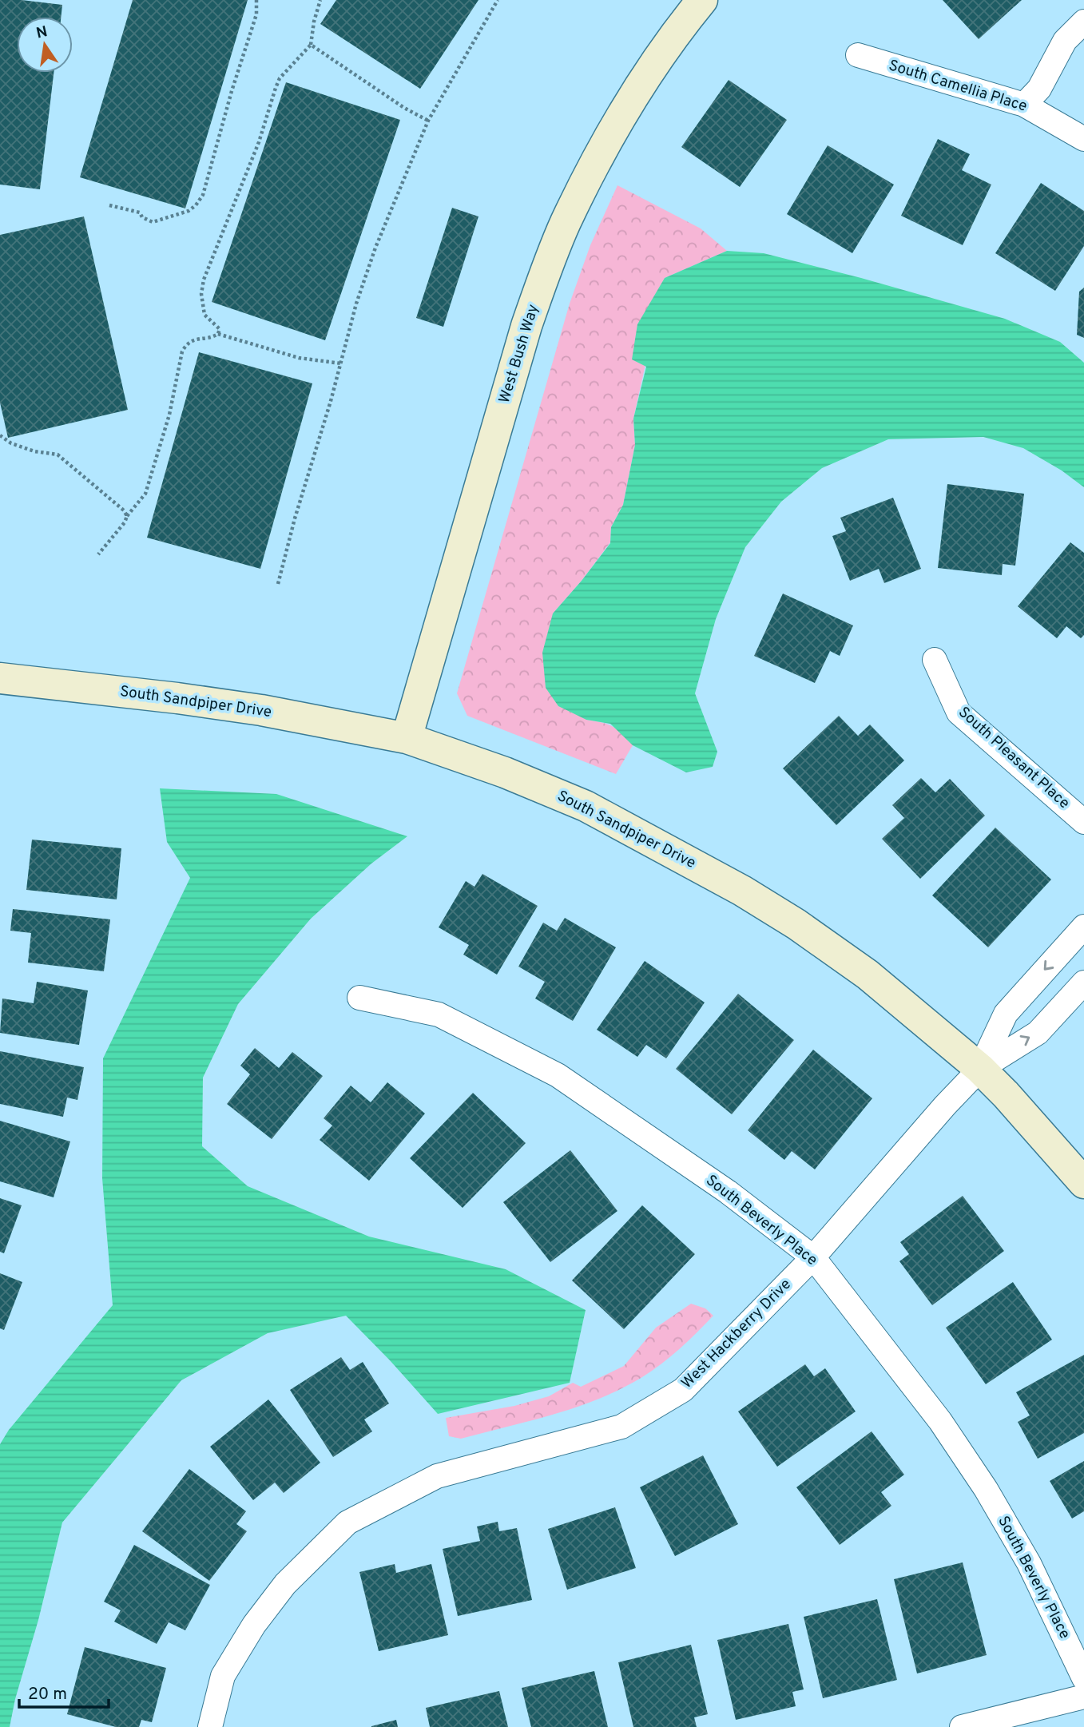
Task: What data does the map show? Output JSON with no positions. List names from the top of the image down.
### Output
{
  "streets": {
    "street": [
      "South Camellia Place",
      "West Bush Way",
      "South Sandpiper Drive",
      "South Pleasant Place",
      "South Beverly Place",
      "West Hackberry Drive"
    ]
  },
  "crossings": [
    ["West Bush Way", "South Sandpiper Drive"],
    ["South Sandpiper Drive", "West Hackberry Drive"],
    ["South Beverly Place", "West Hackberry Drive"]
  ],
  "scale_bar": "20 m",
  "north": "top"
}
